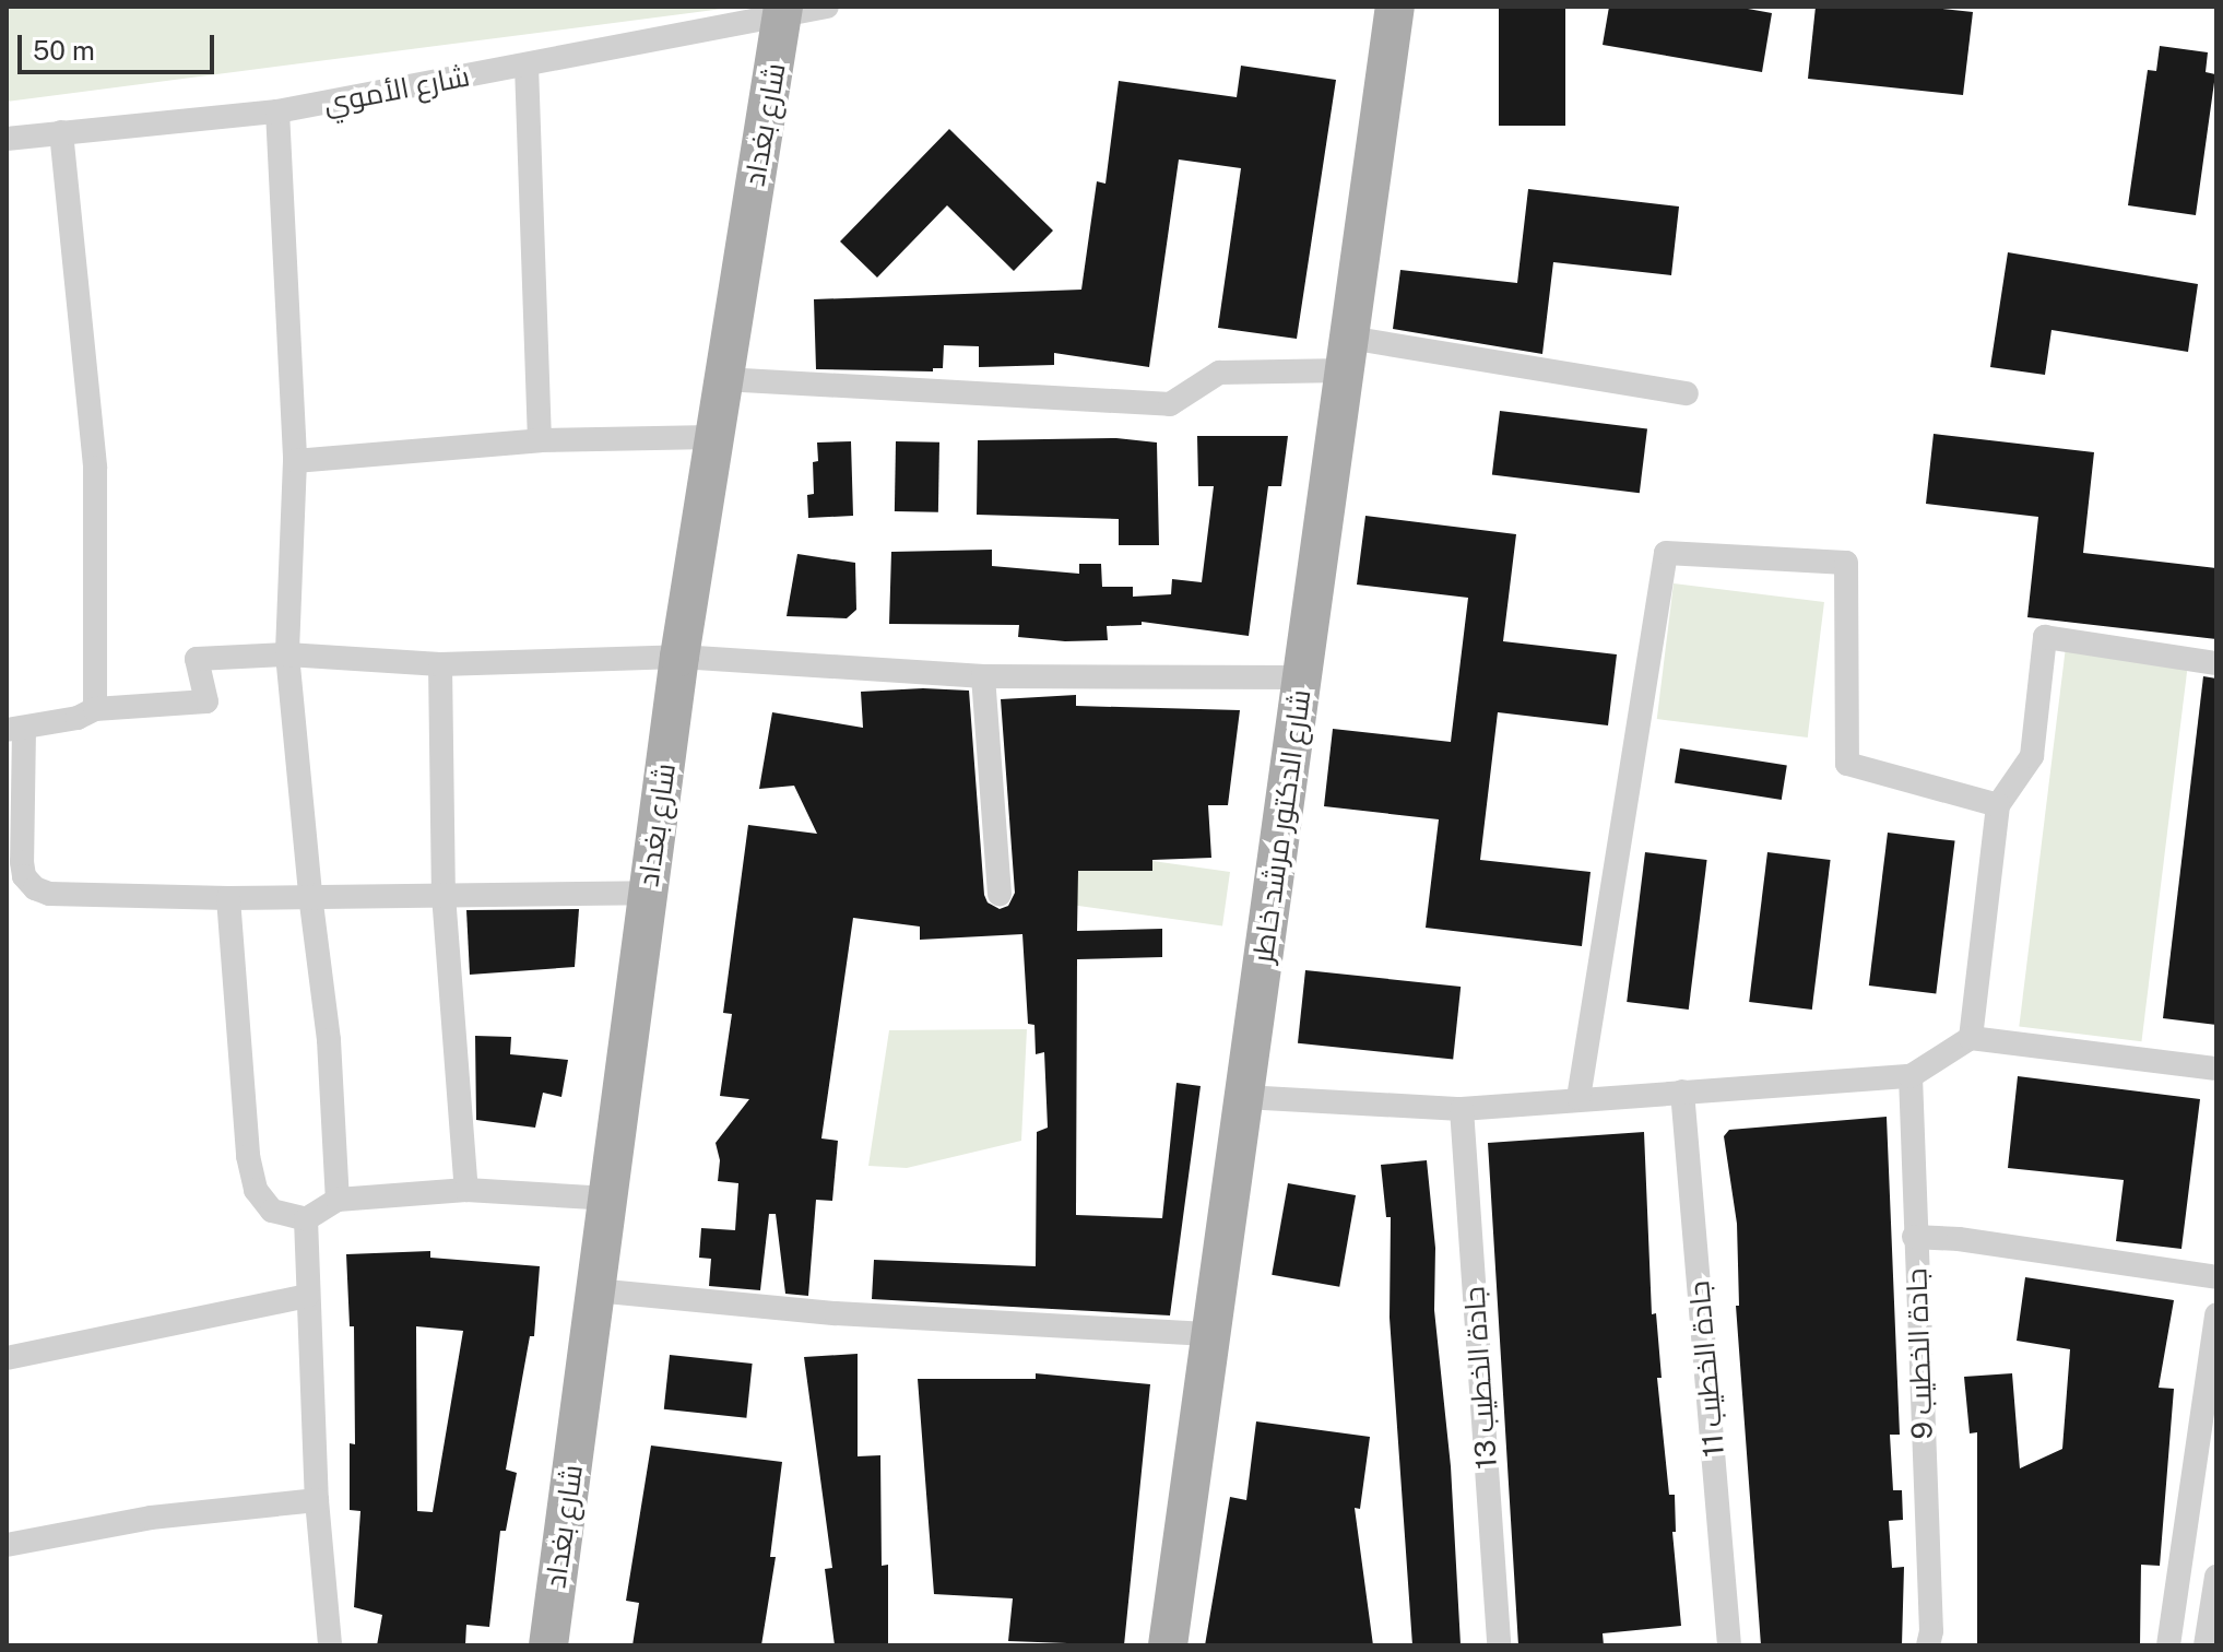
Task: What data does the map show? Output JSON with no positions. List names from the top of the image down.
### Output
{
  "streets": {
    "main road": ["شارع بغداد", "شارع الدكتور مرشد خاطر"],
    "street": [
      "شارع الأموي",
      "جادة الخطيب 9",
      "جادة الخطيب 11",
      "جادة الخطيب 13"
    ]
  },
  "crossings": [
    ["شارع الأموي", "شارع بغداد"]
  ],
  "scale_bar": "50 m"
}
